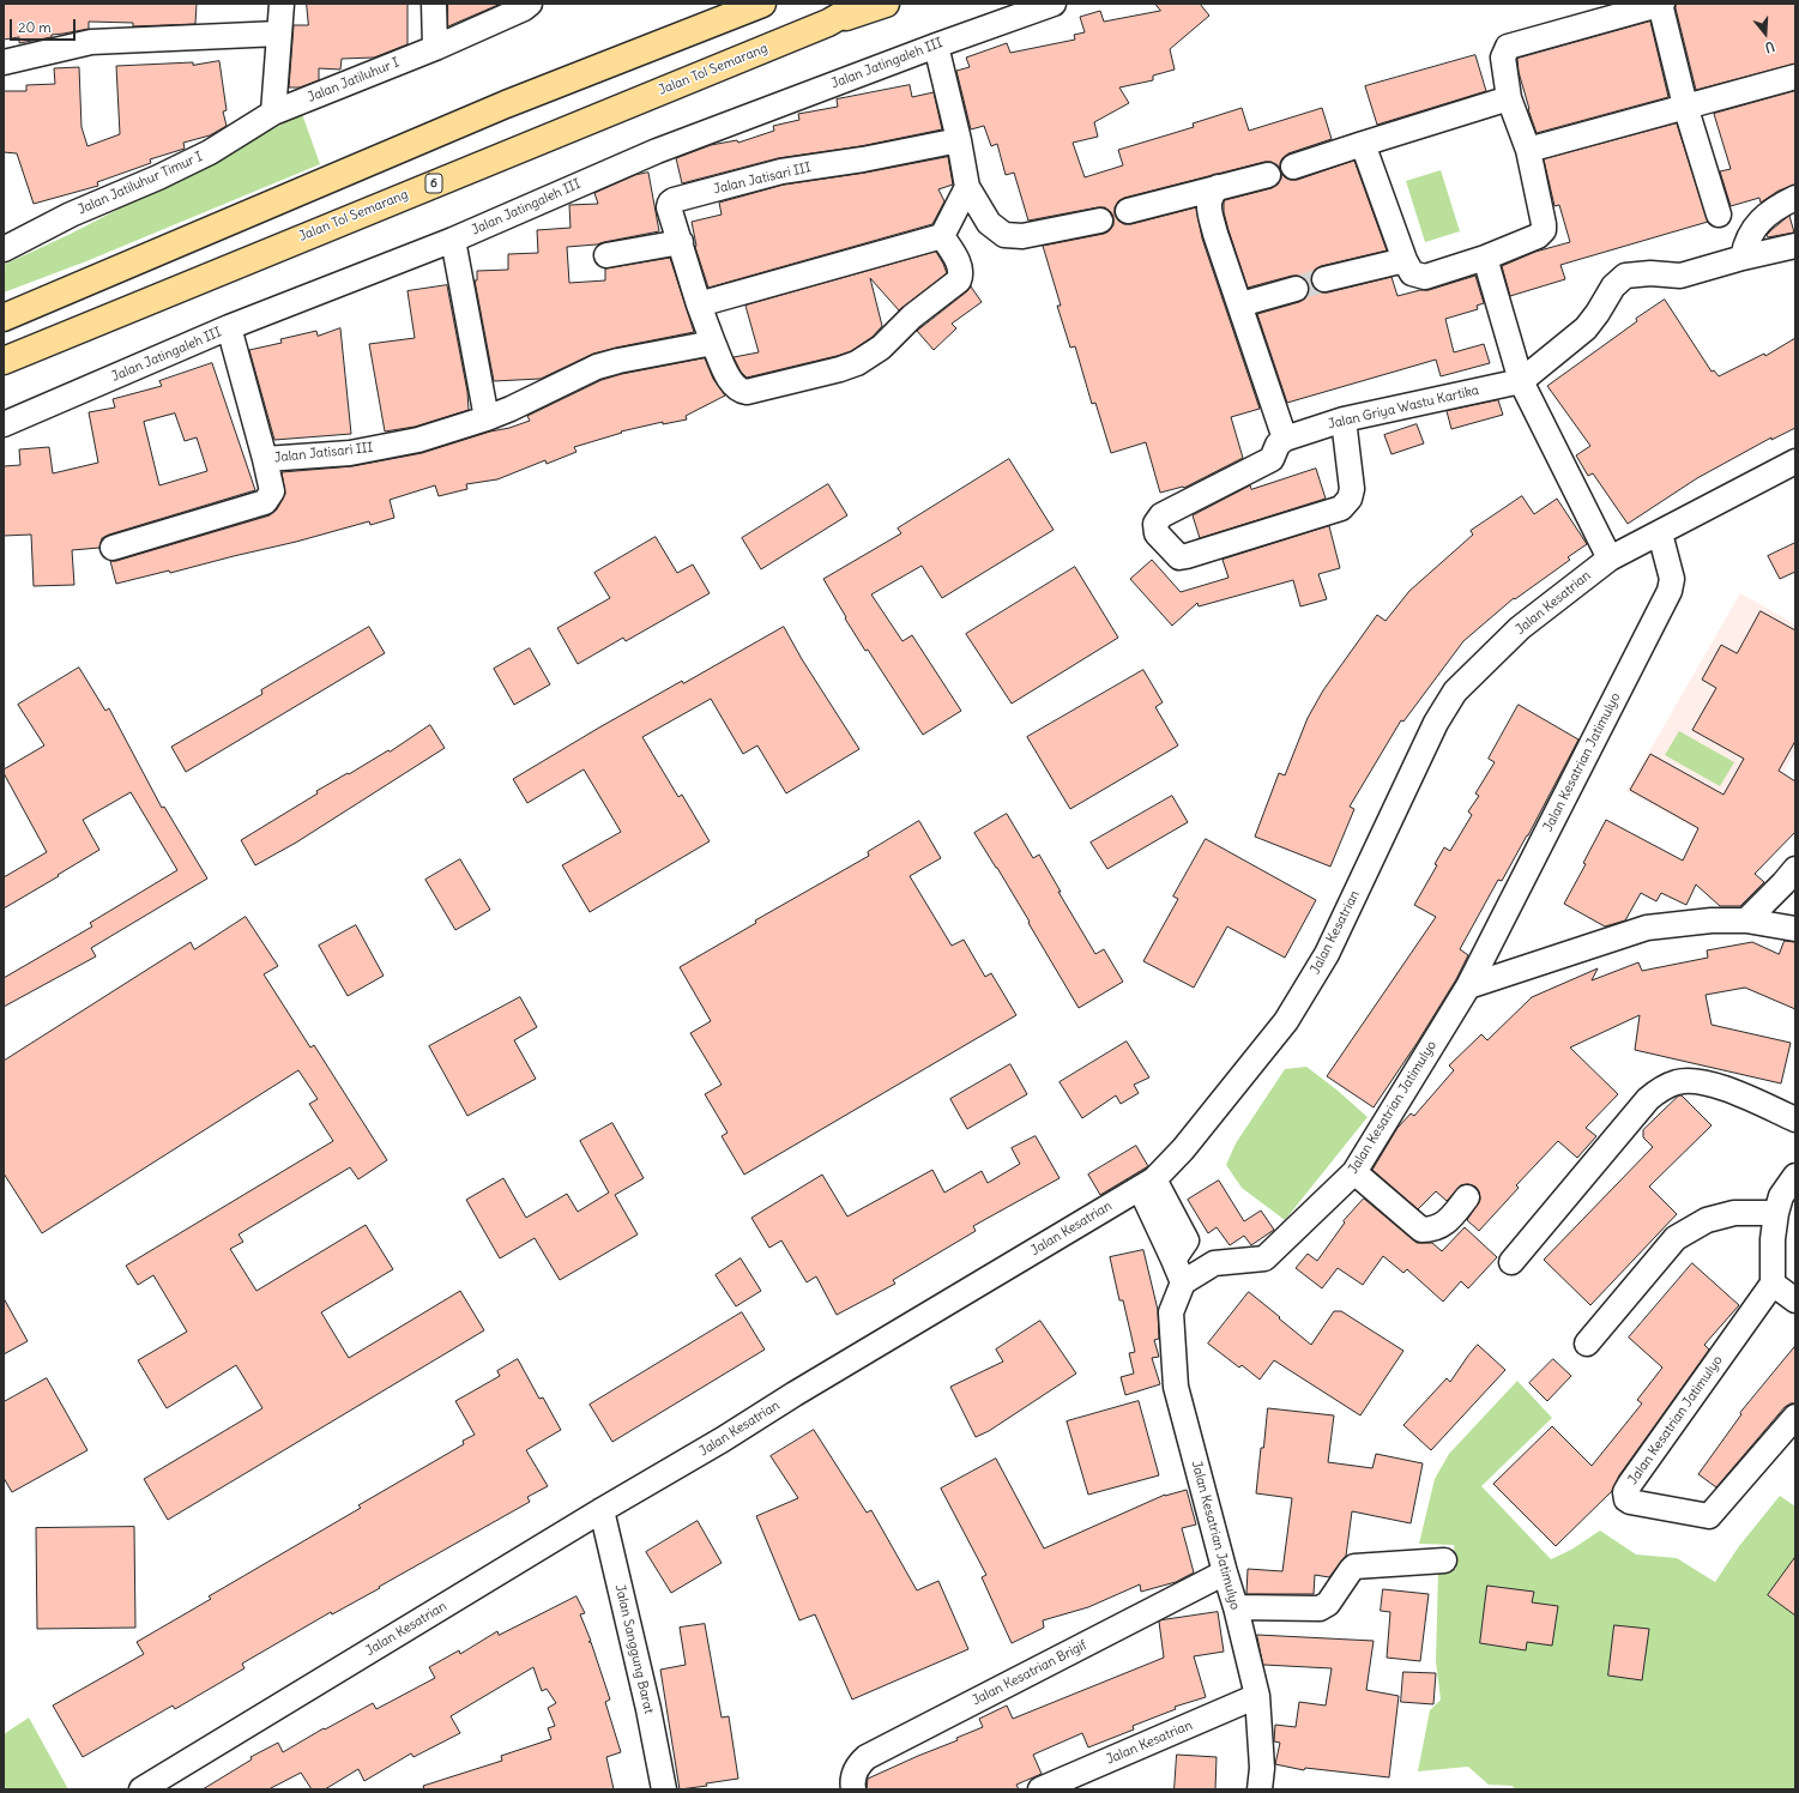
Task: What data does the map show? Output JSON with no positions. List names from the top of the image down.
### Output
{
  "streets": {
    "highway": ["Jalan Tol Semarang", "6"],
    "street": [
      "Jalan Jatingaleh III",
      "Jalan Jatiluhur I",
      "Jalan Jatisari III",
      "Jalan Jatiluhur Timur I",
      "Jalan Griya Wastu Kartika",
      "Jalan Kesatrian",
      "Jalan Kesatrian Jatimulyo",
      "Jalan Sanggung Barat",
      "Jalan Kesatrian Brigif"
    ]
  },
  "crossings": [
    ["Jalan Jatingaleh III", "Jalan Jatisari III"],
    ["Jalan Jatiluhur I", "Jalan Jatiluhur Timur I"],
    ["Jalan Kesatrian", "Jalan Kesatrian Jatimulyo"],
    ["Jalan Kesatrian", "Jalan Sanggung Barat"],
    ["Jalan Kesatrian Jatimulyo", "Jalan Kesatrian Brigif"]
  ],
  "scale_bar": "20 m",
  "north": "bottom"
}
